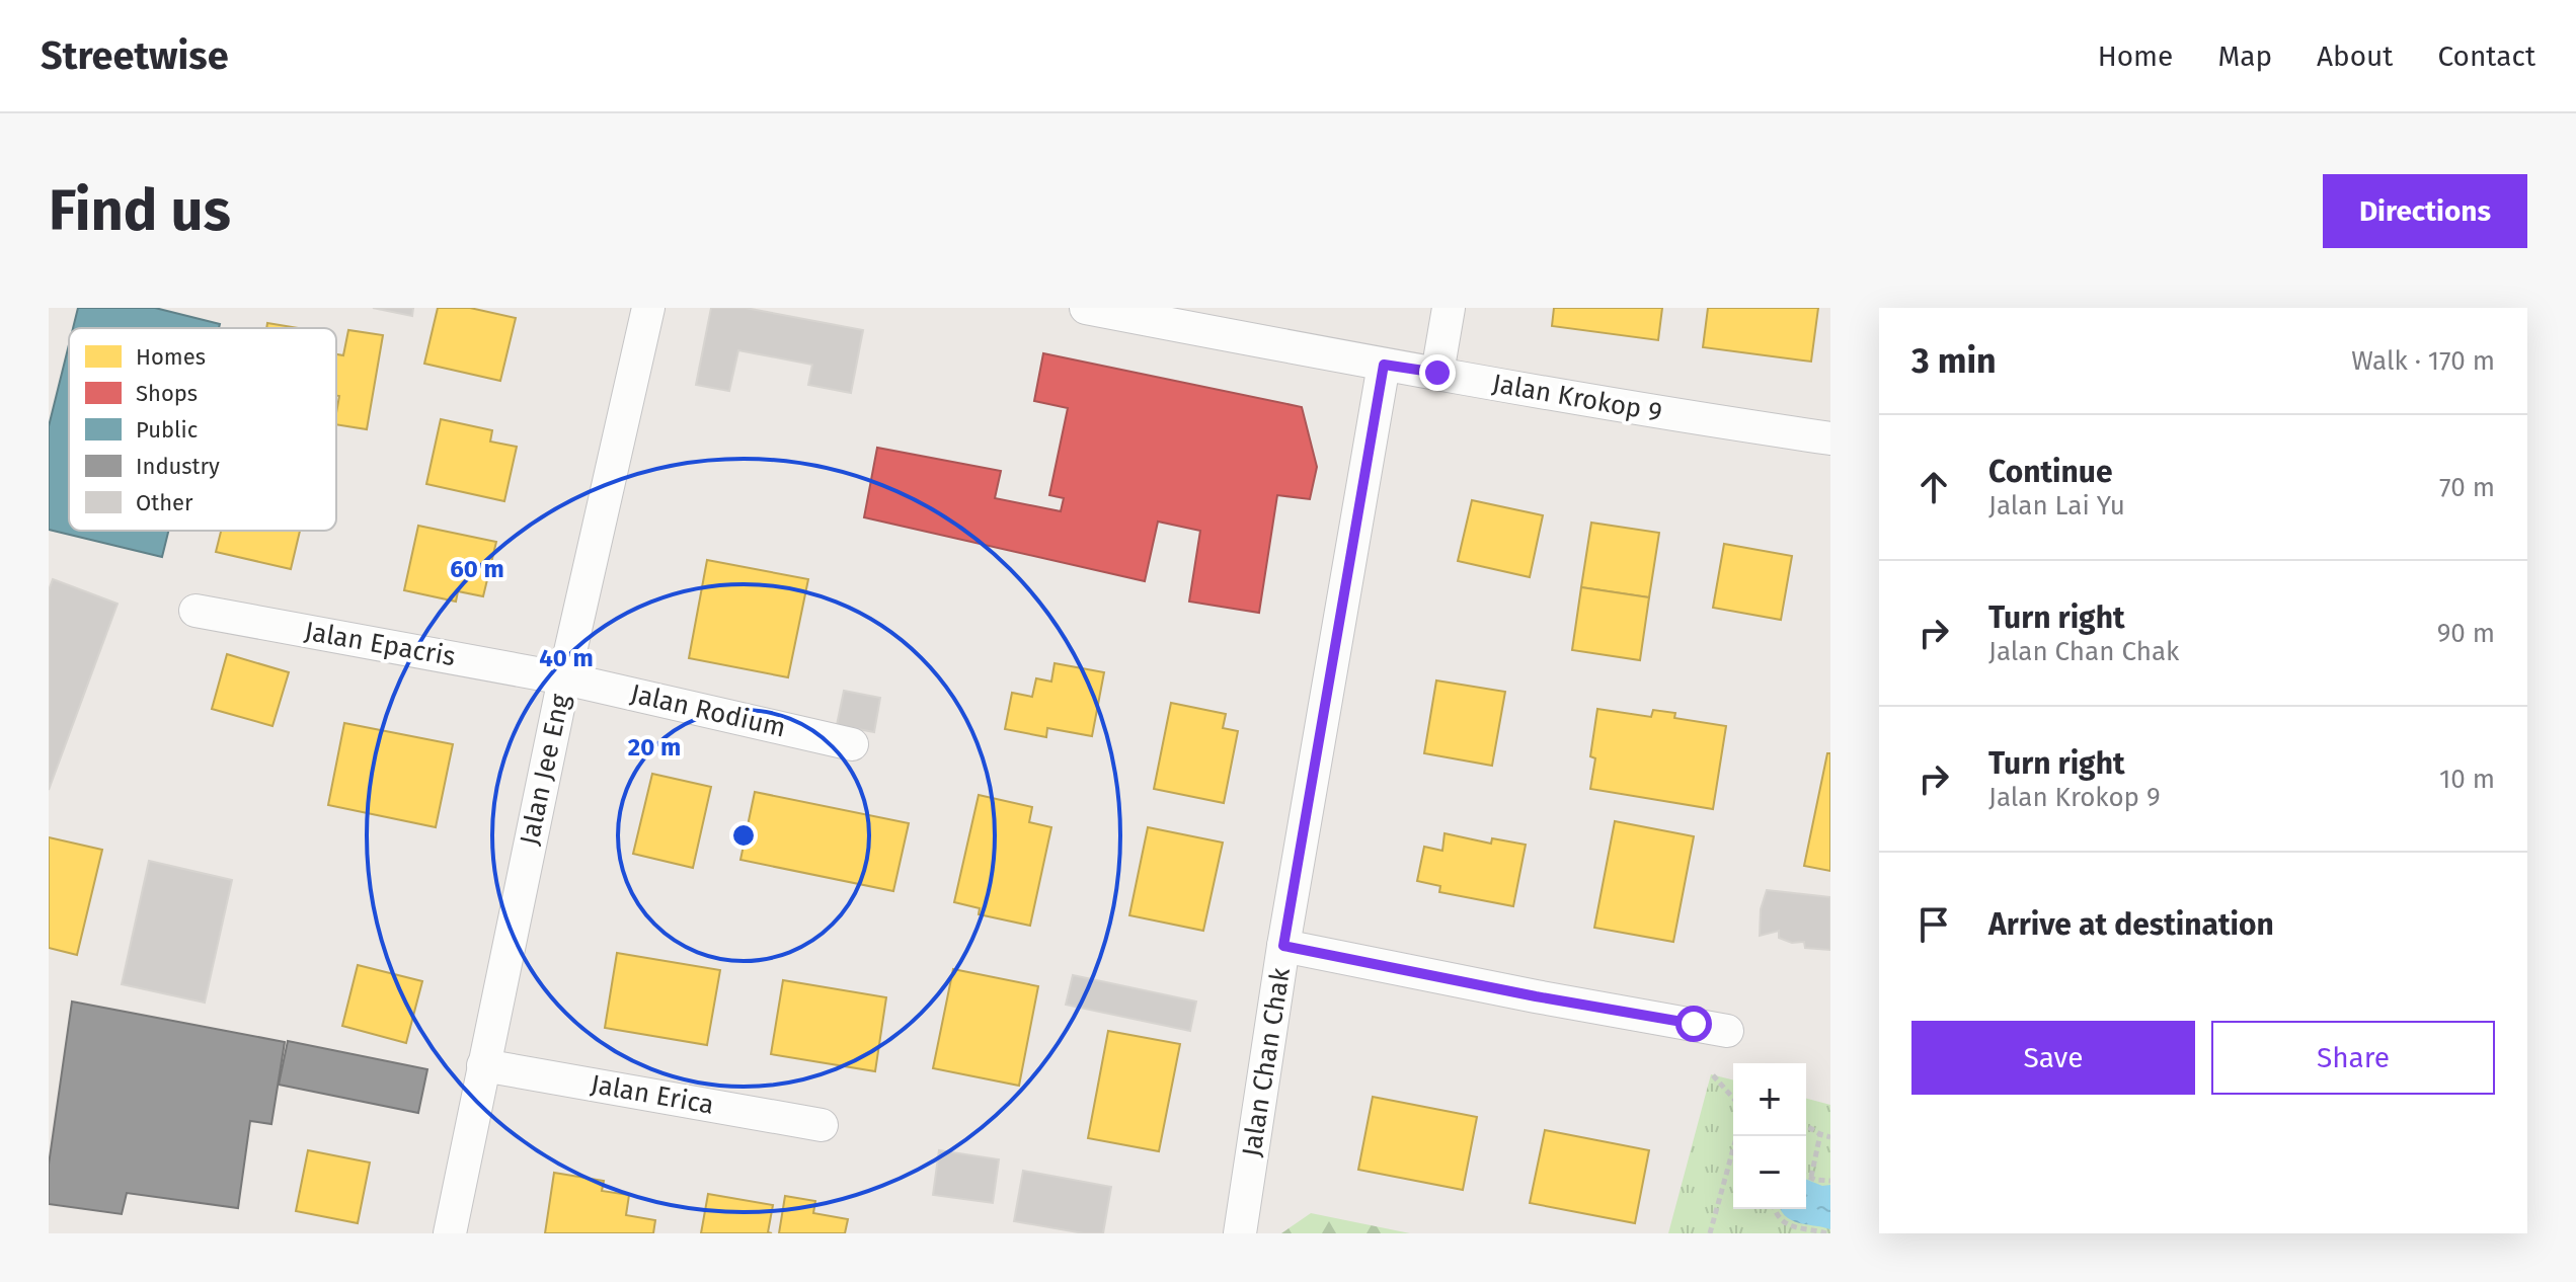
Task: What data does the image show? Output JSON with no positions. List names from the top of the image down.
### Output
{
  "streets": {
    "street": [
      "Jalan Krokop 9",
      "Jalan Epacris",
      "Jalan Rodium",
      "Jalan Jee Eng",
      "Jalan Chan Chak",
      "Jalan Erica"
    ]
  },
  "crossings": [
    ["Jalan Krokop 9", "Jalan Chan Chak"],
    ["Jalan Epacris", "Jalan Rodium"],
    ["Jalan Epacris", "Jalan Jee Eng"],
    ["Jalan Rodium", "Jalan Jee Eng"],
    ["Jalan Jee Eng", "Jalan Erica"]
  ],
  "legend": [
    "Homes",
    "Shops",
    "Public",
    "Industry",
    "Other"
  ],
  "page": {
    "header": "Streetwise",
    "nav": [
      "Home",
      "Map",
      "About",
      "Contact"
    ],
    "buttons": [
      "Directions",
      ["Save", "Share"]
    ],
    "title": "Find us",
    "heading": ["3 min", "Walk · 170 m"],
    "list": [
      ["Continue", "Jalan Lai Yu", "70 m"],
      ["Turn right", "Jalan Chan Chak", "90 m"],
      ["Turn right", "Jalan Krokop 9", "10 m"],
      "Arrive at destination"
    ],
    "map_buttons": ["+", "−"]
  },
  "rings": ["60 m", "40 m", "20 m"]
}
